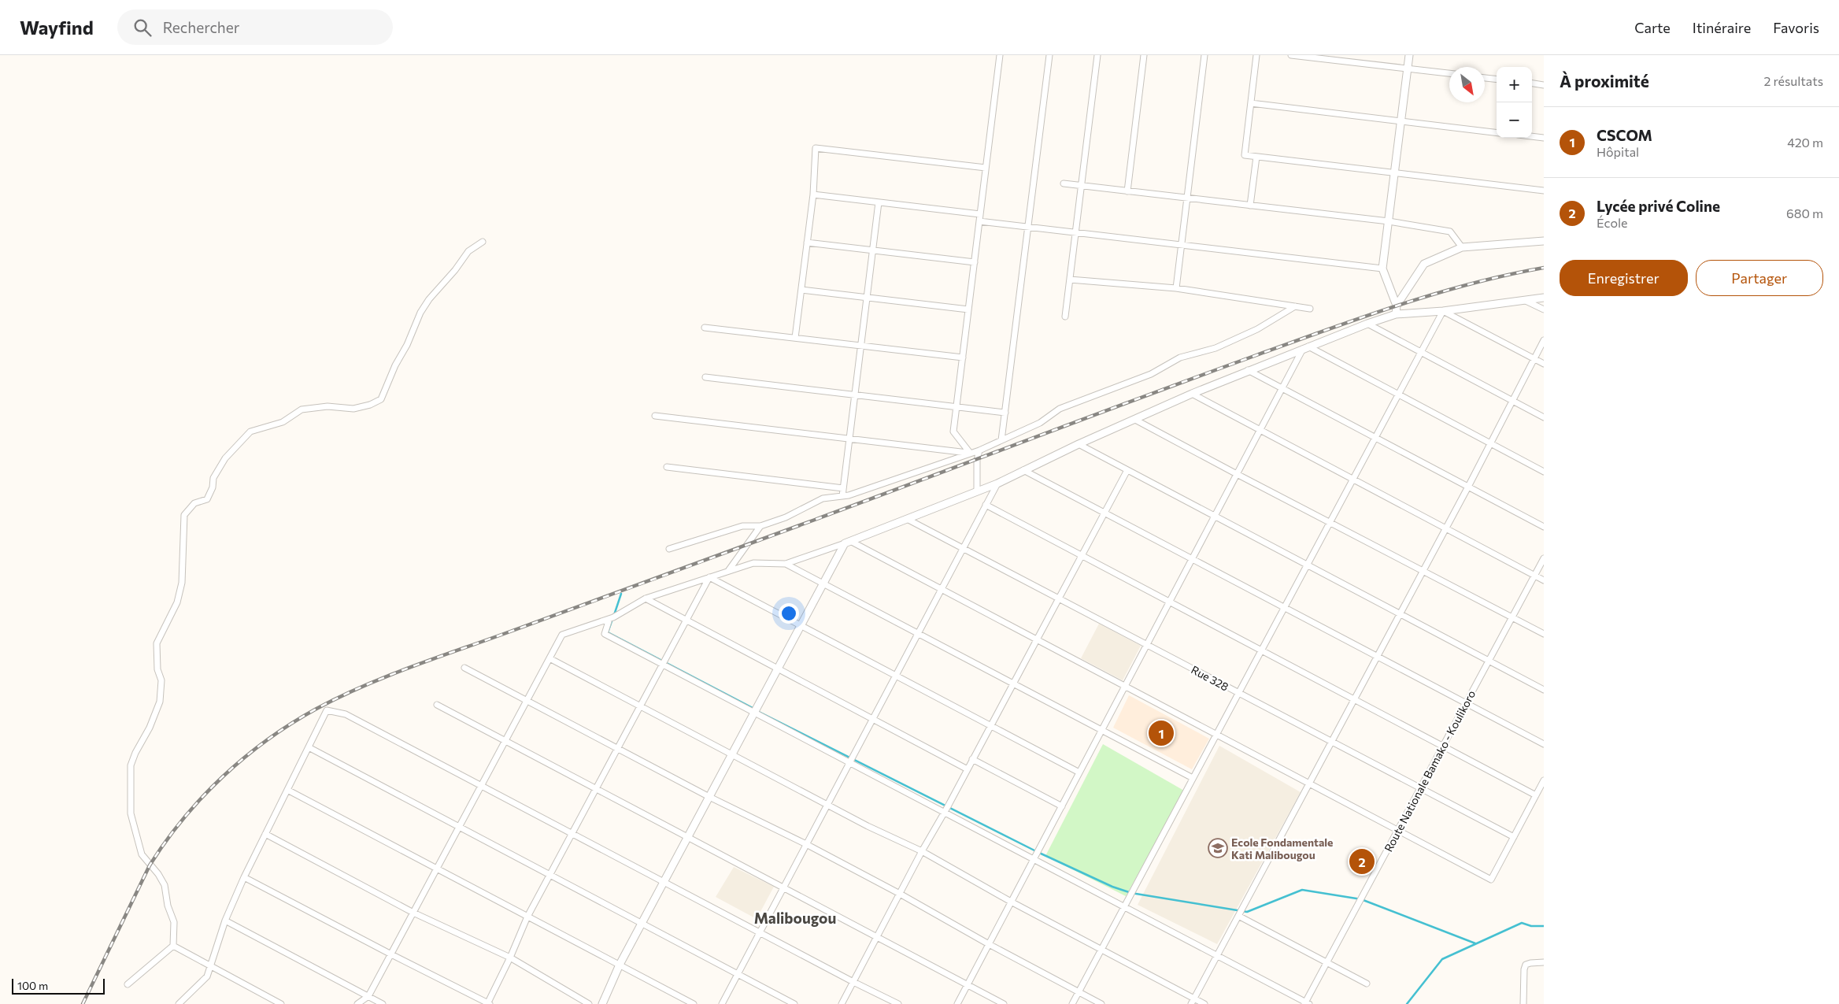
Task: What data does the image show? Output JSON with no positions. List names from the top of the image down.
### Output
{
  "streets": {
    "street": ["Rue 328", "Route Nationale Bamako - Koulikoro"]
  },
  "crossings": [
    ["Rue 328", "Route Nationale Bamako - Koulikoro"]
  ],
  "districts": ["Malibougou"],
  "places": {
    "school or university": ["Ecole Fondamentale Kati Malibougou"]
  },
  "scale_bar": "100 m",
  "north": "bottom right",
  "page": {
    "header": "Wayfind",
    "search": "Rechercher",
    "nav": ["Carte", "Itinéraire", "Favoris"],
    "heading": ["À proximité", "2 résultats"],
    "map_buttons": ["+", "−"],
    "list": [
      {
        "mark": "1",
        "name": "CSCOM",
        "note": "Hôpital",
        "value": "420 m"
      },
      {
        "mark": "2",
        "name": "Lycée privé Coline",
        "note": "École",
        "value": "680 m"
      }
    ],
    "buttons": ["Enregistrer", "Partager"],
    "pins": ["1", "2"],
    "scale": "100 m"
  }
}
